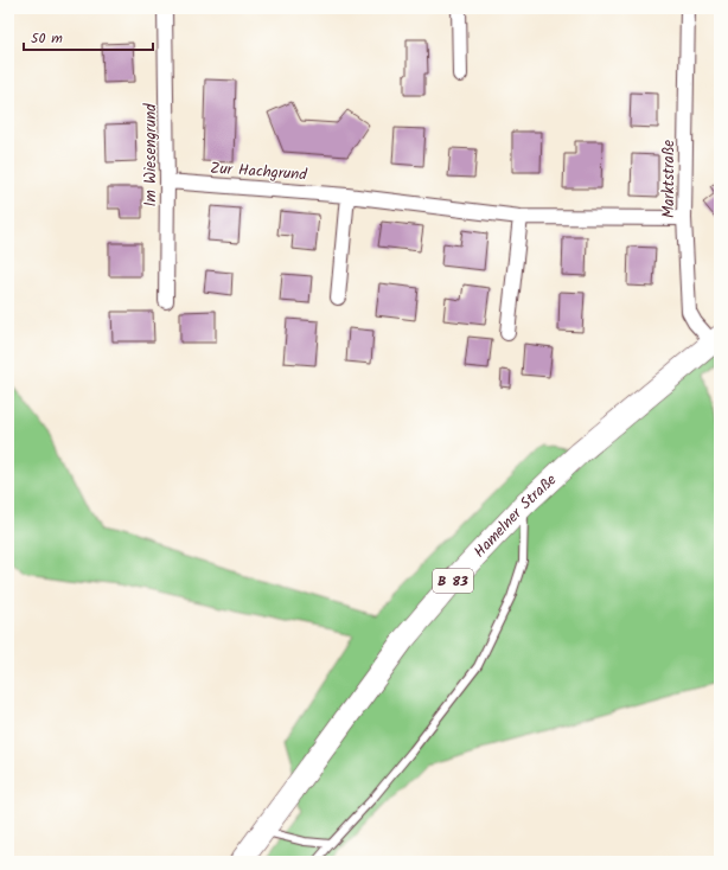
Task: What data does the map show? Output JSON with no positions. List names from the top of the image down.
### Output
{
  "streets": {
    "main road": ["Hamelner Straße", "B 83"],
    "street": ["Im Wiesengrund", "Zur Hachgrund", "Marktstraße"]
  },
  "crossings": [
    ["Im Wiesengrund", "Zur Hachgrund"],
    ["Zur Hachgrund", "Marktstraße"],
    ["Marktstraße", "Hamelner Straße"]
  ],
  "scale_bar": "50 m"
}
